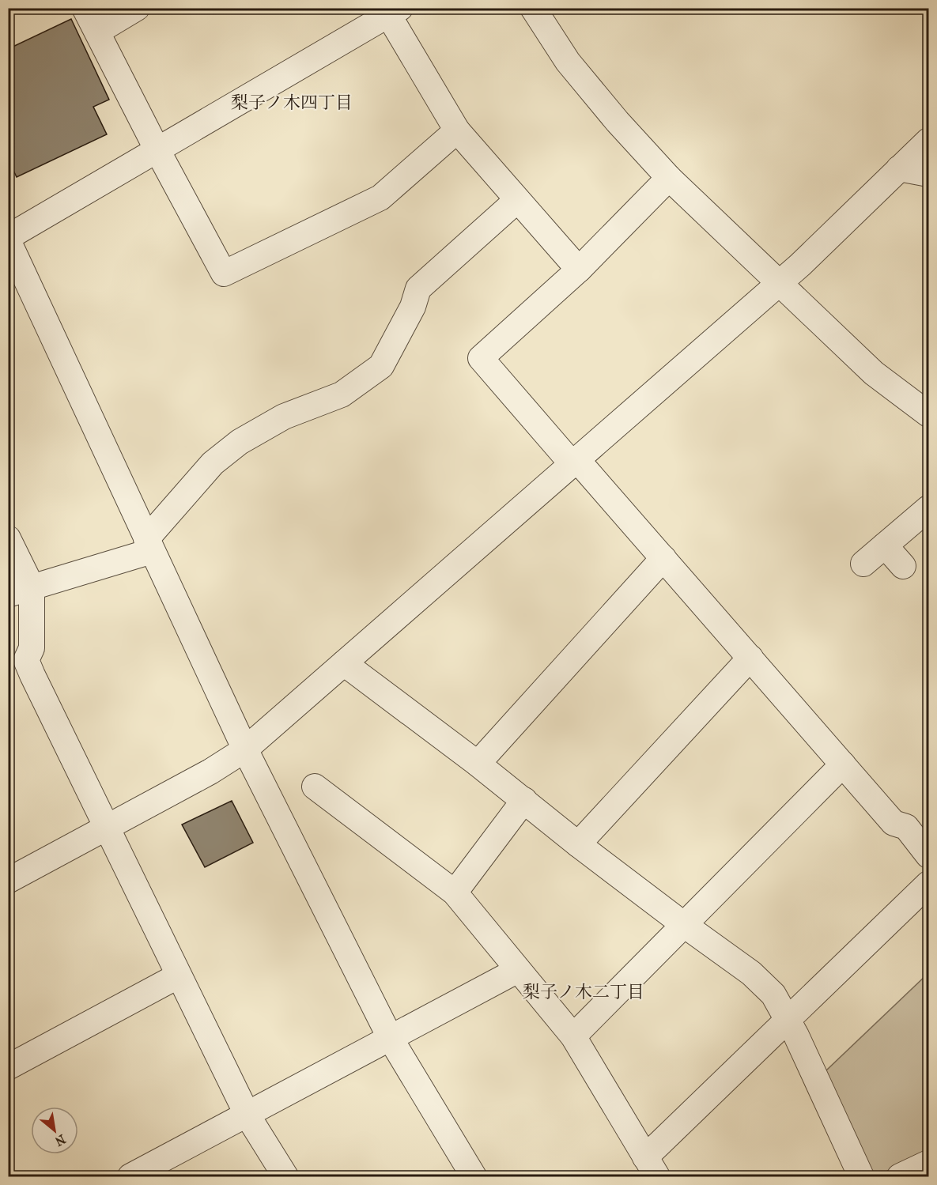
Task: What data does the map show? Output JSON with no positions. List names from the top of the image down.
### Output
{
  "districts": ["梨子ノ木四丁目", "梨子ノ木二丁目"],
  "north": "bottom right"
}
